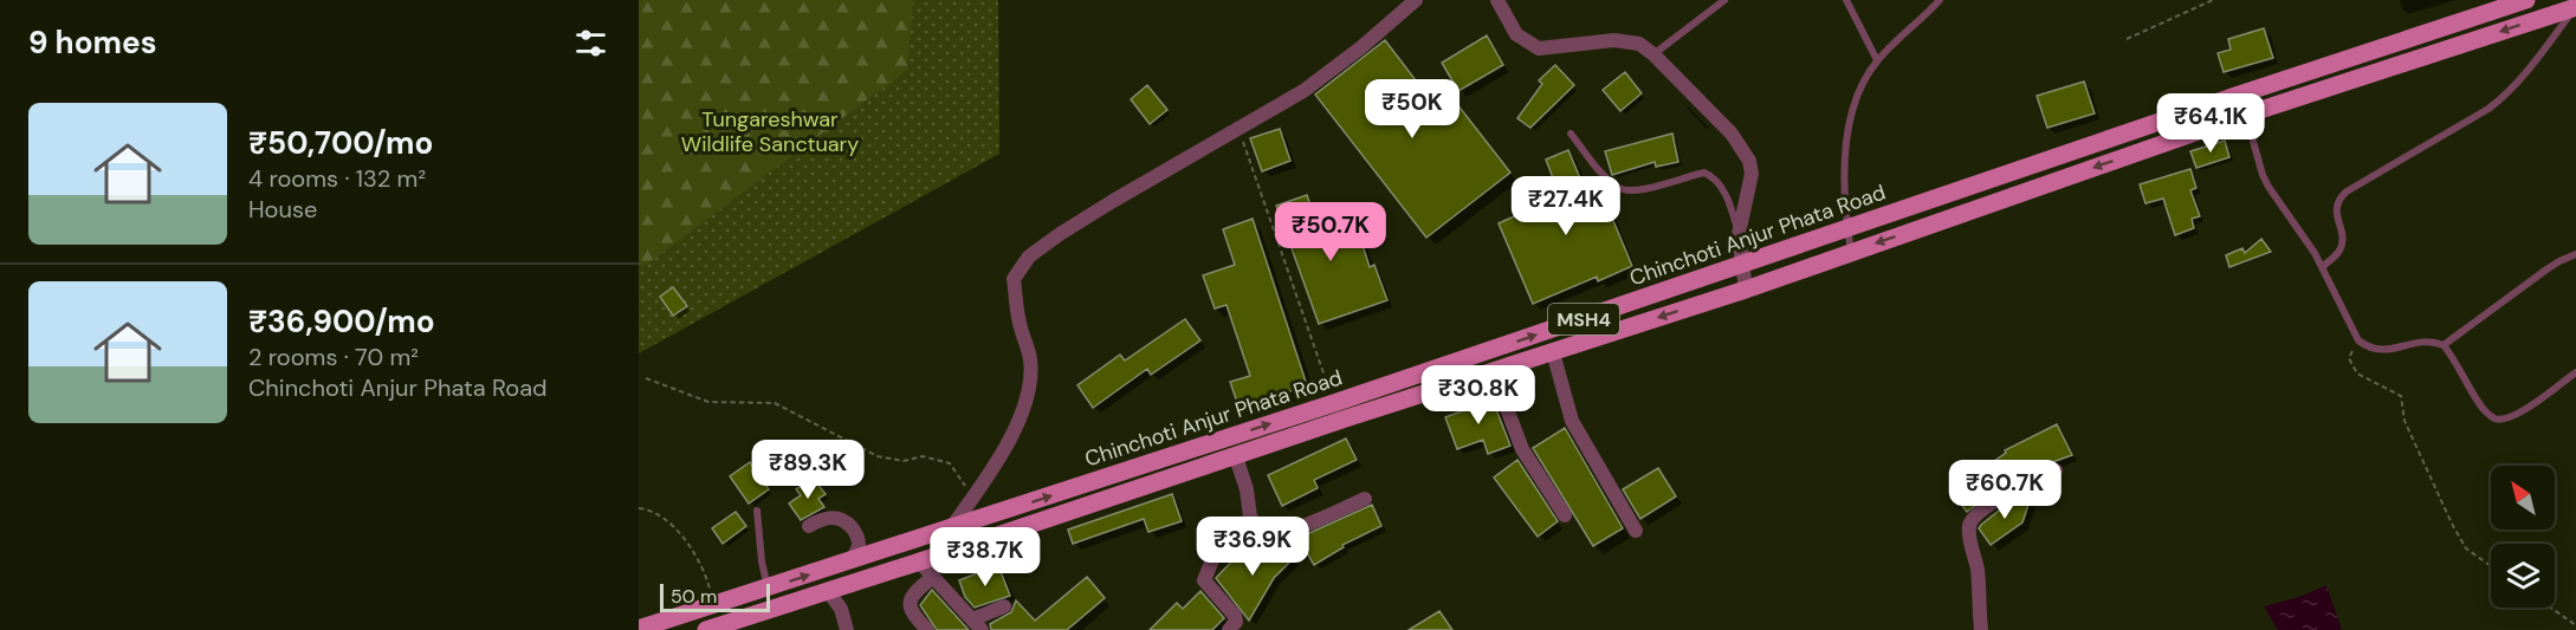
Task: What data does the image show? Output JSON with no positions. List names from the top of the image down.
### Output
{
  "streets": {
    "main road": ["Chinchoti Anjur Phata Road", "MSH4"]
  },
  "parks": ["Tungareshwar Wildlife Sanctuary"],
  "scale_bar": "50 m",
  "north": "top left",
  "page": {
    "heading": "9 homes",
    "price": [
      "₹50K",
      "₹64.1K",
      "₹27.4K",
      "₹50.7K",
      "₹30.8K",
      "₹89.3K",
      "₹60.7K",
      "₹36.9K",
      "₹38.7K"
    ],
    "list": [
      {
        "name": "₹50,700/mo",
        "note": "4 rooms · 132 m² · House"
      },
      {
        "name": "₹36,900/mo",
        "note": "2 rooms · 70 m² · Chinchoti Anjur Phata Road"
      }
    ],
    "scale": "50 m"
  }
}
